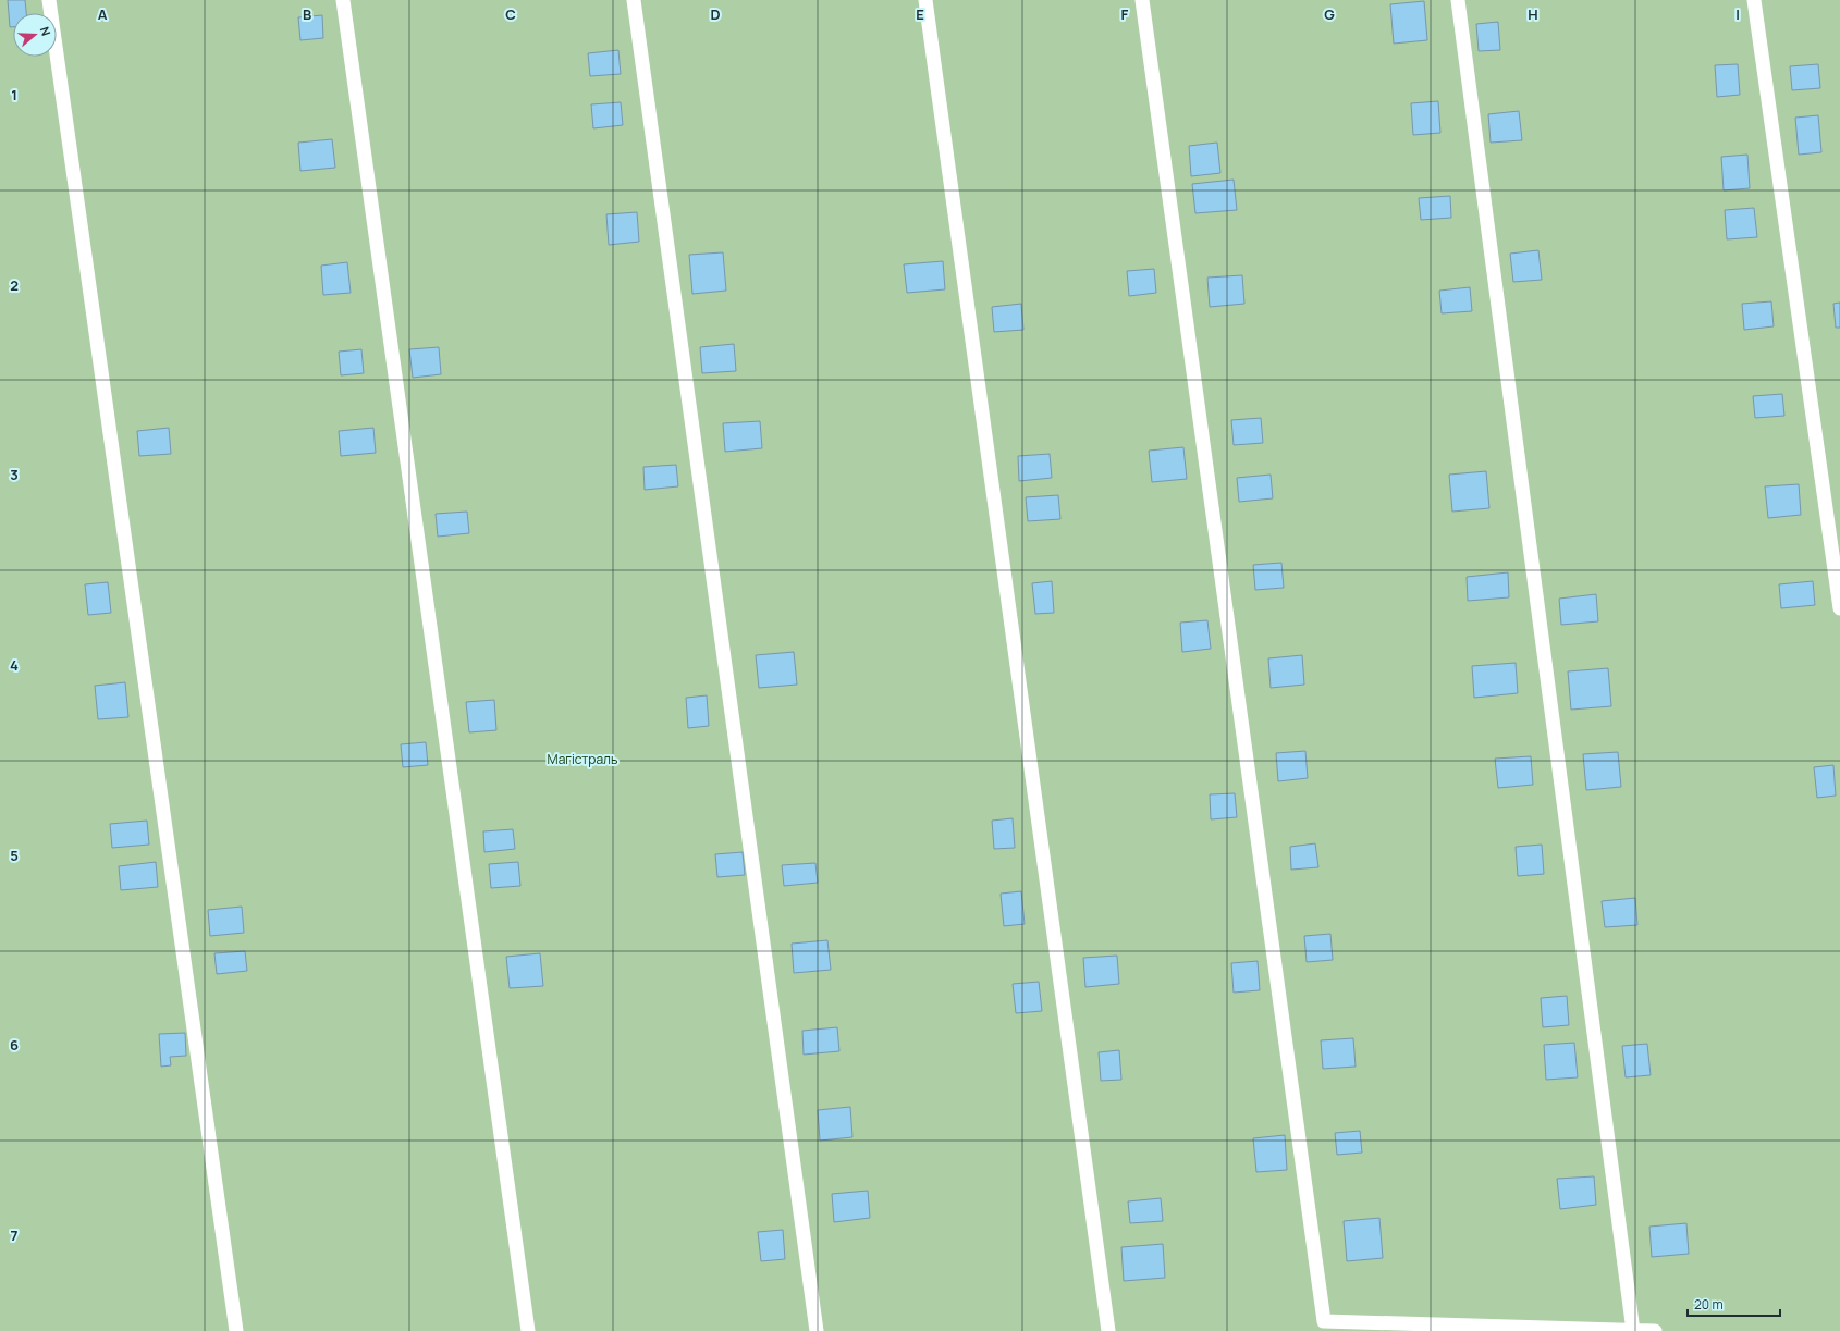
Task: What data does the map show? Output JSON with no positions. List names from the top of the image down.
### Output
{
  "parks": ["Магістраль"],
  "scale_bar": "20 m",
  "north": "right",
  "grid": {
    "columns": [
      "A",
      "B",
      "C",
      "D",
      "E",
      "F",
      "G",
      "H",
      "I"
    ],
    "rows": [
      "1",
      "2",
      "3",
      "4",
      "5",
      "6",
      "7"
    ]
  }
}
